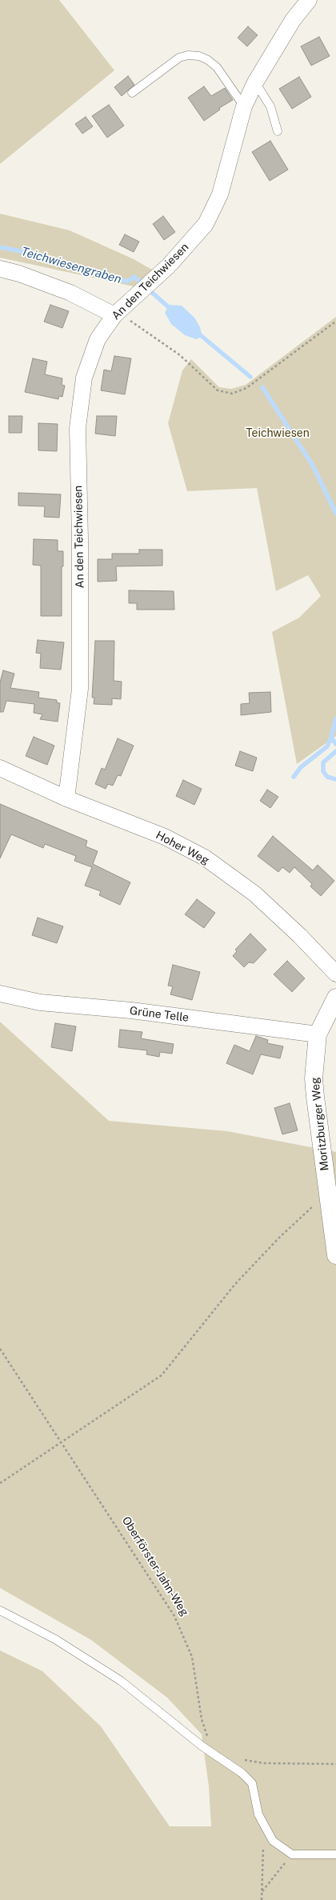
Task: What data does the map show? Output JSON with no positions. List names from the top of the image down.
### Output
{
  "streets": {
    "street": [
      "An den Teichwiesen",
      "Hoher Weg",
      "Grüne Telle",
      "Moritzburger Weg"
    ],
    "path": ["Oberförster-Jahn-Weg"]
  },
  "crossings": [
    ["An den Teichwiesen", "Hoher Weg"],
    ["Grüne Telle", "Moritzburger Weg"]
  ],
  "water": ["Teichwiesengraben"],
  "parks": ["Teichwiesen"]
}
